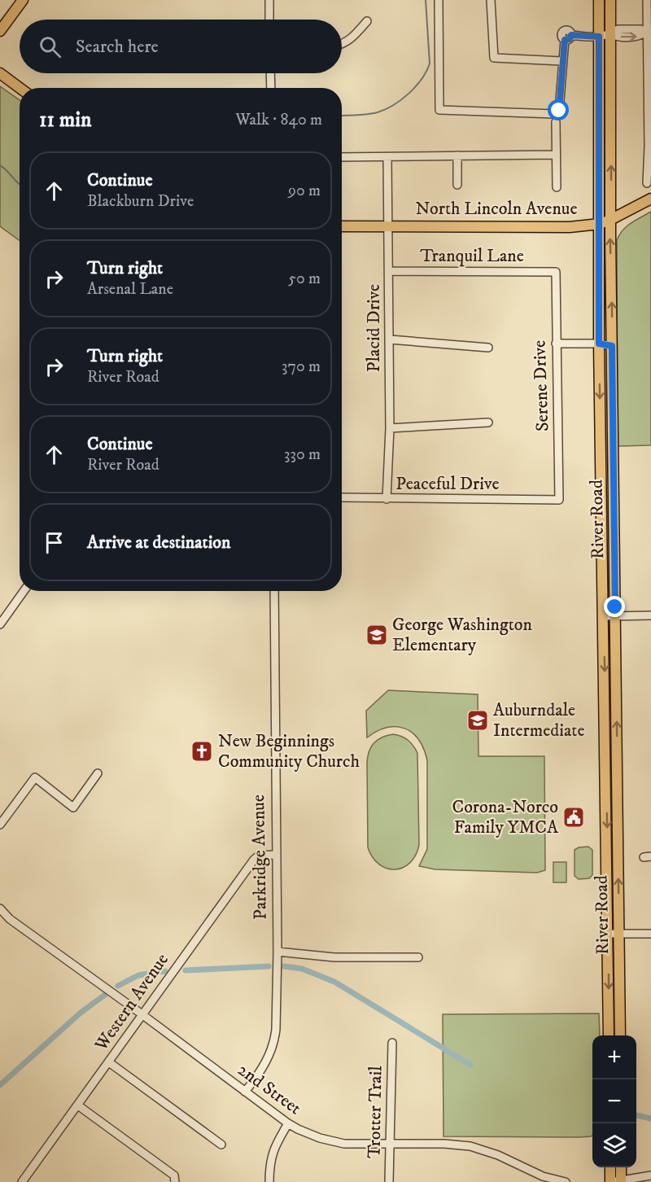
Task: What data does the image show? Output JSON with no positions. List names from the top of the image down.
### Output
{
  "streets": {
    "main road": ["North Lincoln Avenue", "River Road"],
    "street": [
      "Tranquil Lane",
      "Placid Drive",
      "Serene Drive",
      "Peaceful Drive",
      "Parkridge Avenue",
      "Western Avenue",
      "2nd Street",
      "Trotter Trail"
    ]
  },
  "crossings": [
    ["North Lincoln Avenue", "Placid Drive"],
    ["North Lincoln Avenue", "River Road"],
    ["Tranquil Lane", "Placid Drive"],
    ["Tranquil Lane", "Serene Drive"],
    ["Placid Drive", "Peaceful Drive"],
    ["Serene Drive", "Peaceful Drive"],
    ["Parkridge Avenue", "Western Avenue"],
    ["Parkridge Avenue", "2nd Street"],
    ["Western Avenue", "2nd Street"],
    ["2nd Street", "Trotter Trail"]
  ],
  "places": {
    "school or university": ["George Washington Elementary", "Auburndale Intermediate"],
    "church": ["New Beginnings Community Church"],
    "public building": ["Corona-Norco Family YMCA"]
  },
  "page": {
    "search": "Search here",
    "heading": ["11 min", "Walk · 840 m"],
    "list": [
      ["Continue", "Blackburn Drive", "90 m"],
      ["Turn right", "Arsenal Lane", "50 m"],
      ["Turn right", "River Road", "370 m"],
      ["Continue", "River Road", "330 m"],
      "Arrive at destination"
    ],
    "map_buttons": ["+", "−"]
  }
}
